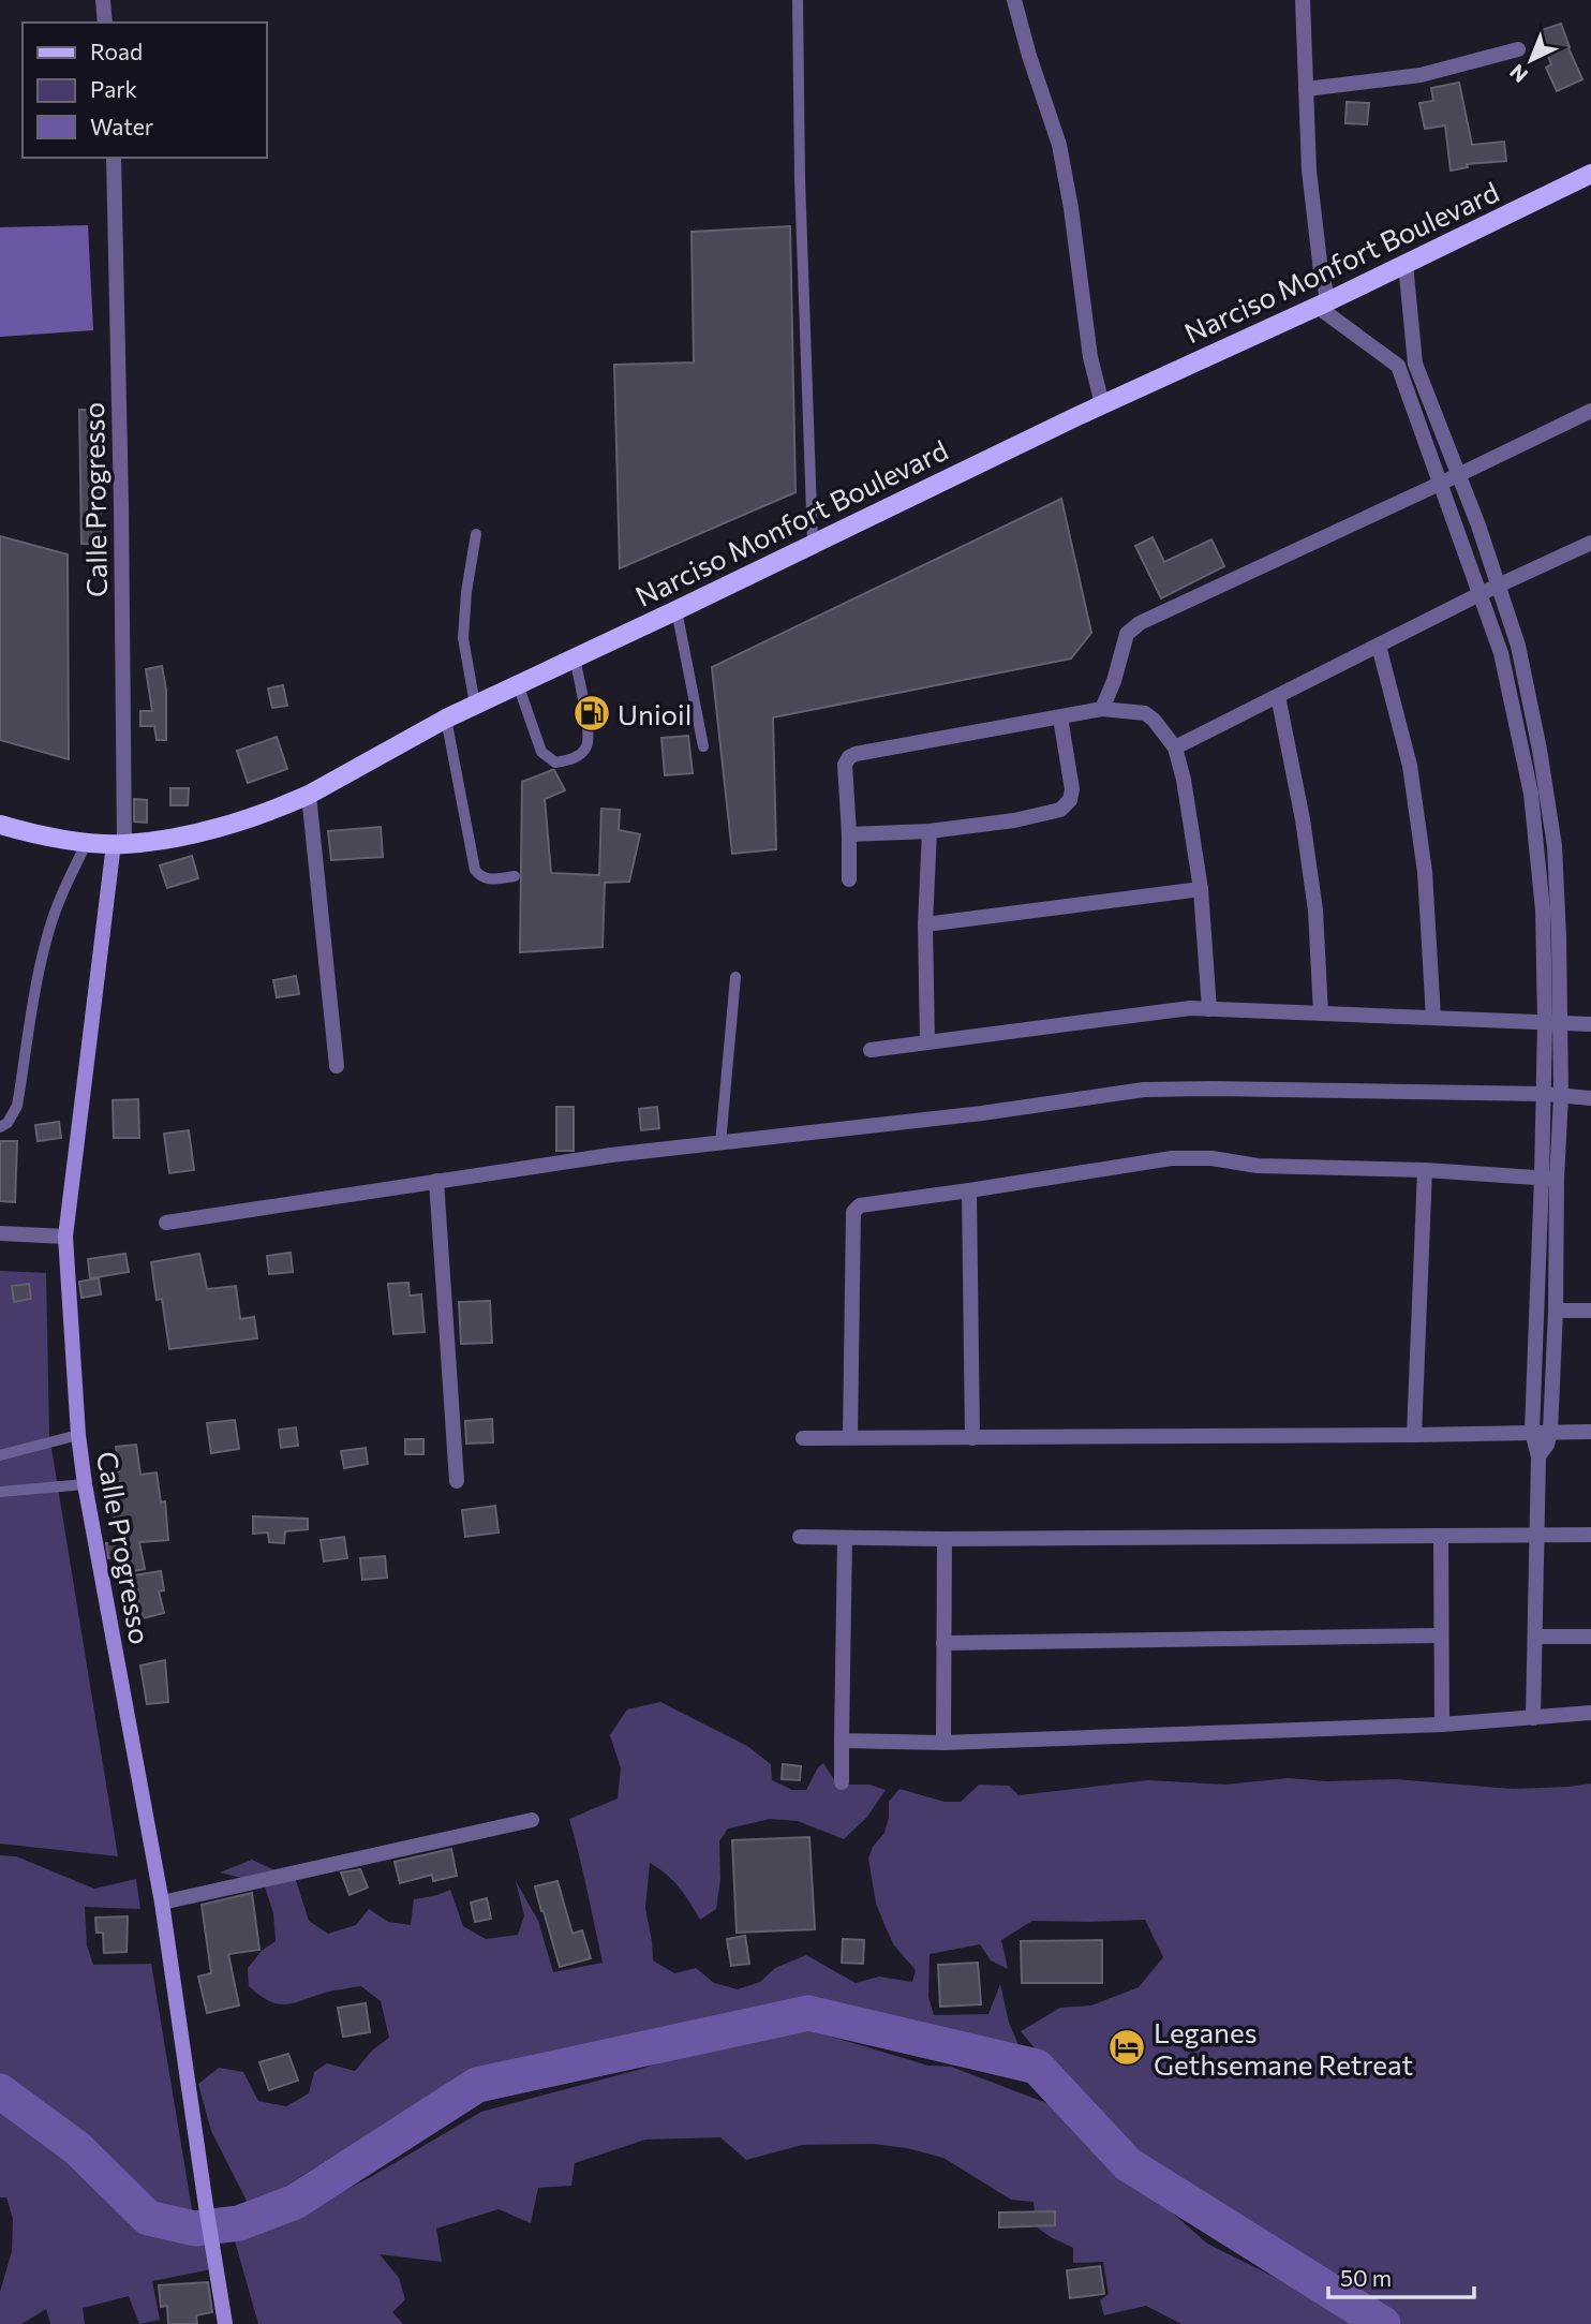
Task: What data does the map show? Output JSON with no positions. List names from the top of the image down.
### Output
{
  "streets": {
    "main road": ["Narciso Monfort Boulevard", "Calle Progresso"]
  },
  "crossings": [
    ["Narciso Monfort Boulevard", "Calle Progresso"]
  ],
  "places": {
    "fuel station": ["Unioil"],
    "hotel": ["Leganes Gethsemane Retreat"]
  },
  "legend": ["Road", "Park", "Water"],
  "scale_bar": "50 m",
  "north": "bottom left"
}
